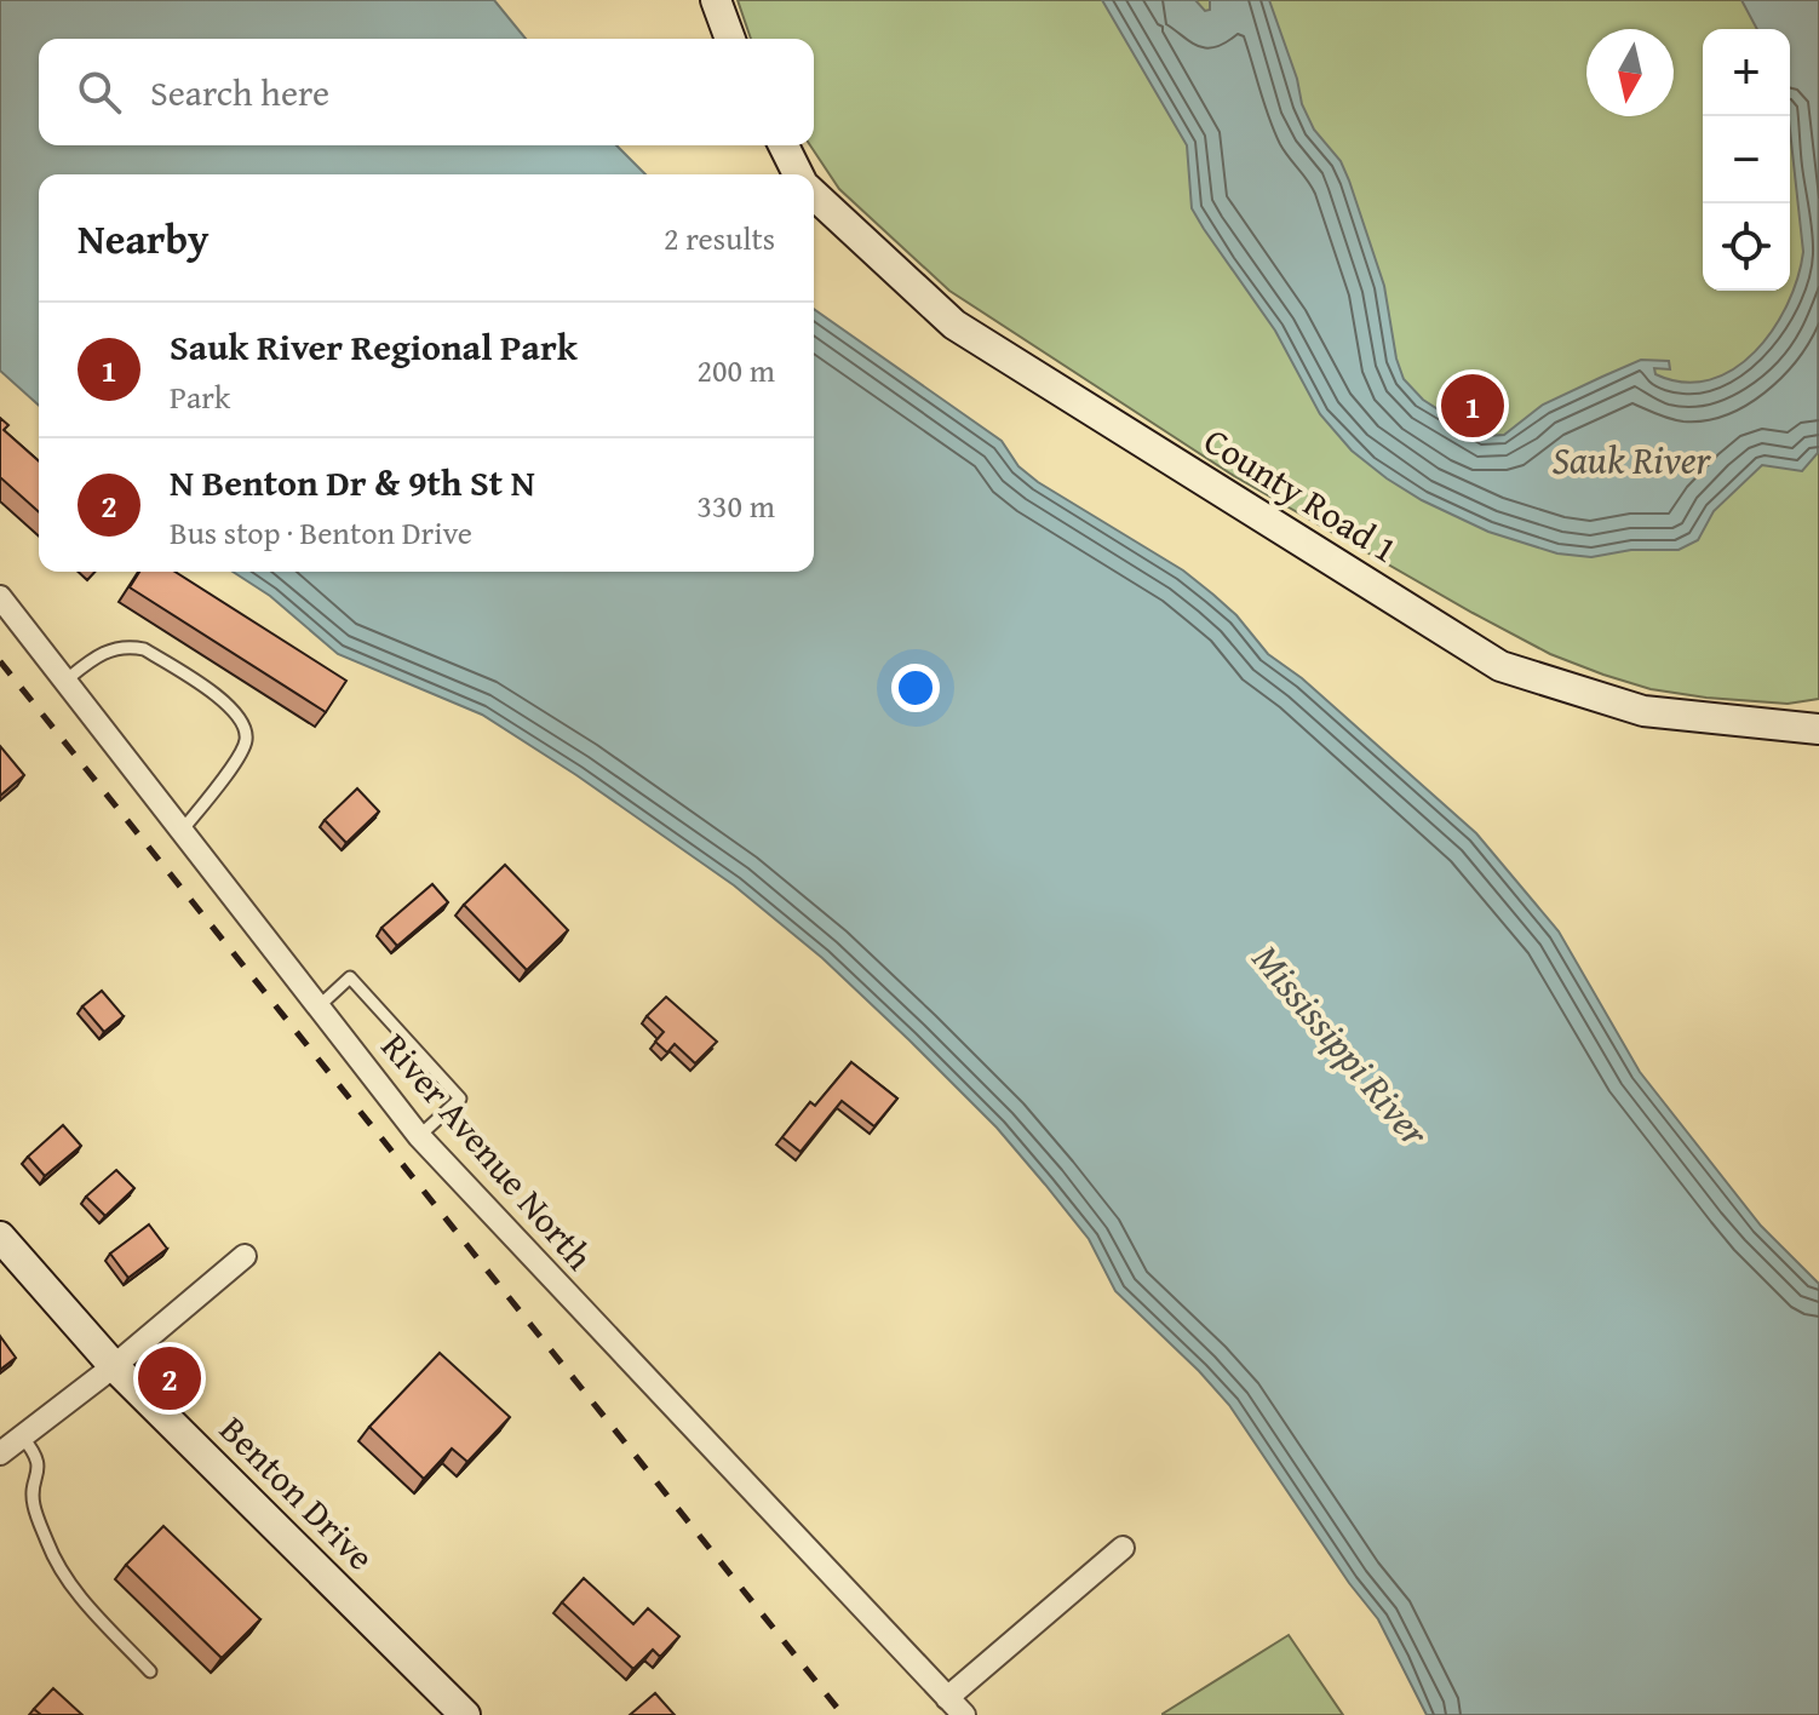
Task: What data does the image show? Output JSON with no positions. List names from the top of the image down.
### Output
{
  "streets": {
    "street": ["County Road 1", "River Avenue North", "Benton Drive"]
  },
  "water": ["Sauk River", "Mississippi River"],
  "north": "bottom",
  "page": {
    "map_buttons": ["+", "−"],
    "search": "Search here",
    "heading": ["Nearby", "2 results"],
    "list": [
      {
        "mark": "1",
        "name": "Sauk River Regional Park",
        "note": "Park",
        "value": "200 m"
      },
      {
        "mark": "2",
        "name": "N Benton Dr & 9th St N",
        "note": "Bus stop · Benton Drive",
        "value": "330 m"
      }
    ],
    "pins": ["1", "2"]
  }
}
